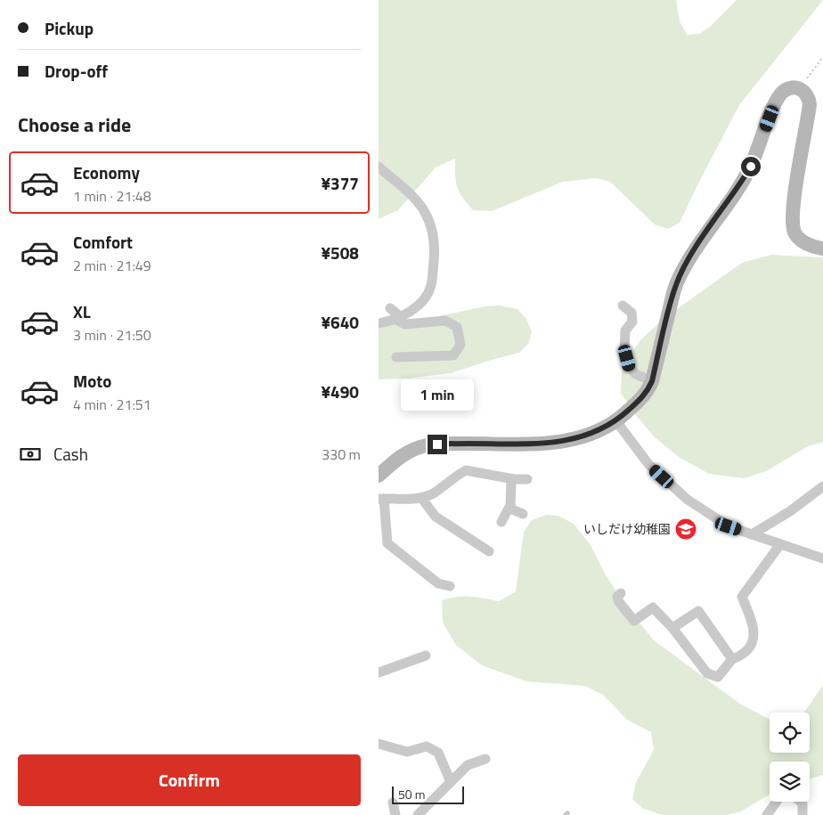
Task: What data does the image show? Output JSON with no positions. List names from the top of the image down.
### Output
{
  "places": {
    "school or university": ["いしだけ幼稚園"]
  },
  "scale_bar": "50 m",
  "page": {
    "banner": ["Pickup", "Drop-off"],
    "heading": "Choose a ride",
    "list": [
      {
        "name": "Economy",
        "note": "1 min · 21:48",
        "value": "¥377"
      },
      {
        "name": "Comfort",
        "note": "2 min · 21:49",
        "value": "¥508"
      },
      {
        "name": "XL",
        "note": "3 min · 21:50",
        "value": "¥640"
      },
      {
        "name": "Moto",
        "note": "4 min · 21:51",
        "value": "¥490"
      }
    ],
    "bubble": "1 min",
    "pay": ["Cash", "330 m"],
    "buttons": "Confirm",
    "scale": "50 m"
  }
}
